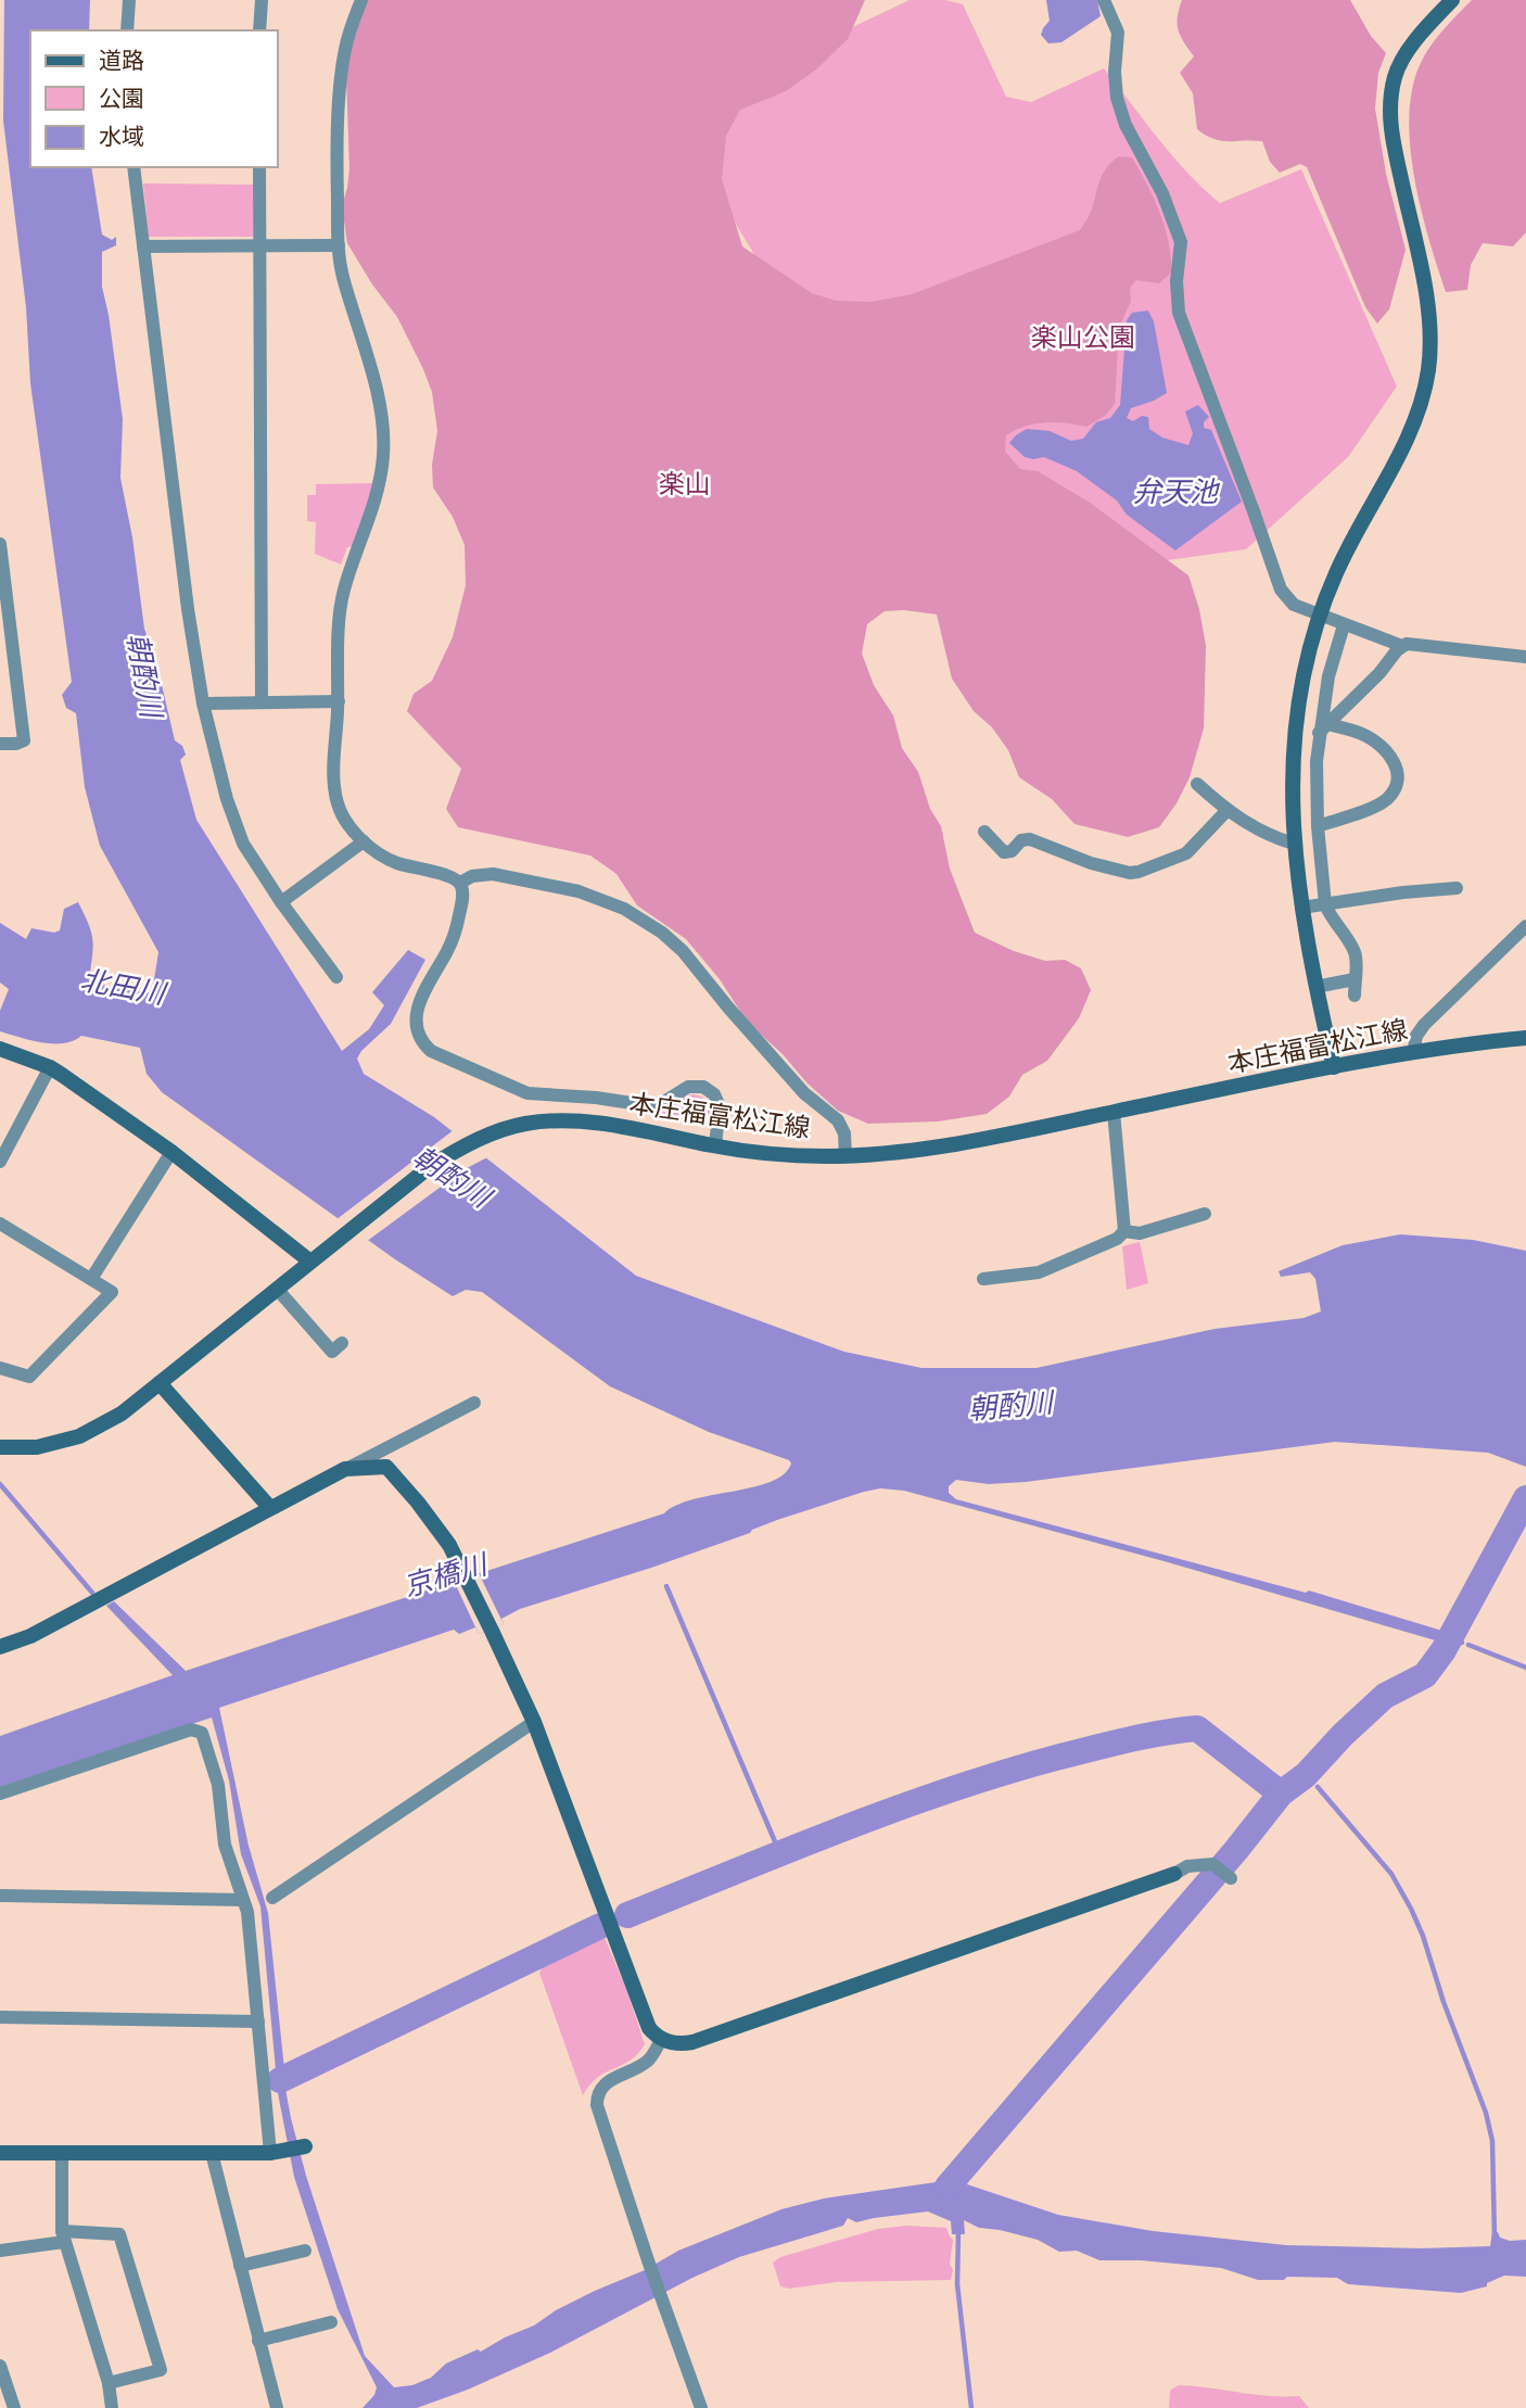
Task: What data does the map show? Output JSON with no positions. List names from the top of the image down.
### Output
{
  "streets": {
    "street": ["本庄福富松江線"]
  },
  "water": [
    "弁天池",
    "朝酌川",
    "北田川",
    "京橋川"
  ],
  "parks": ["楽山公園", "楽山"],
  "legend": ["道路", "公園", "水域"]
}
